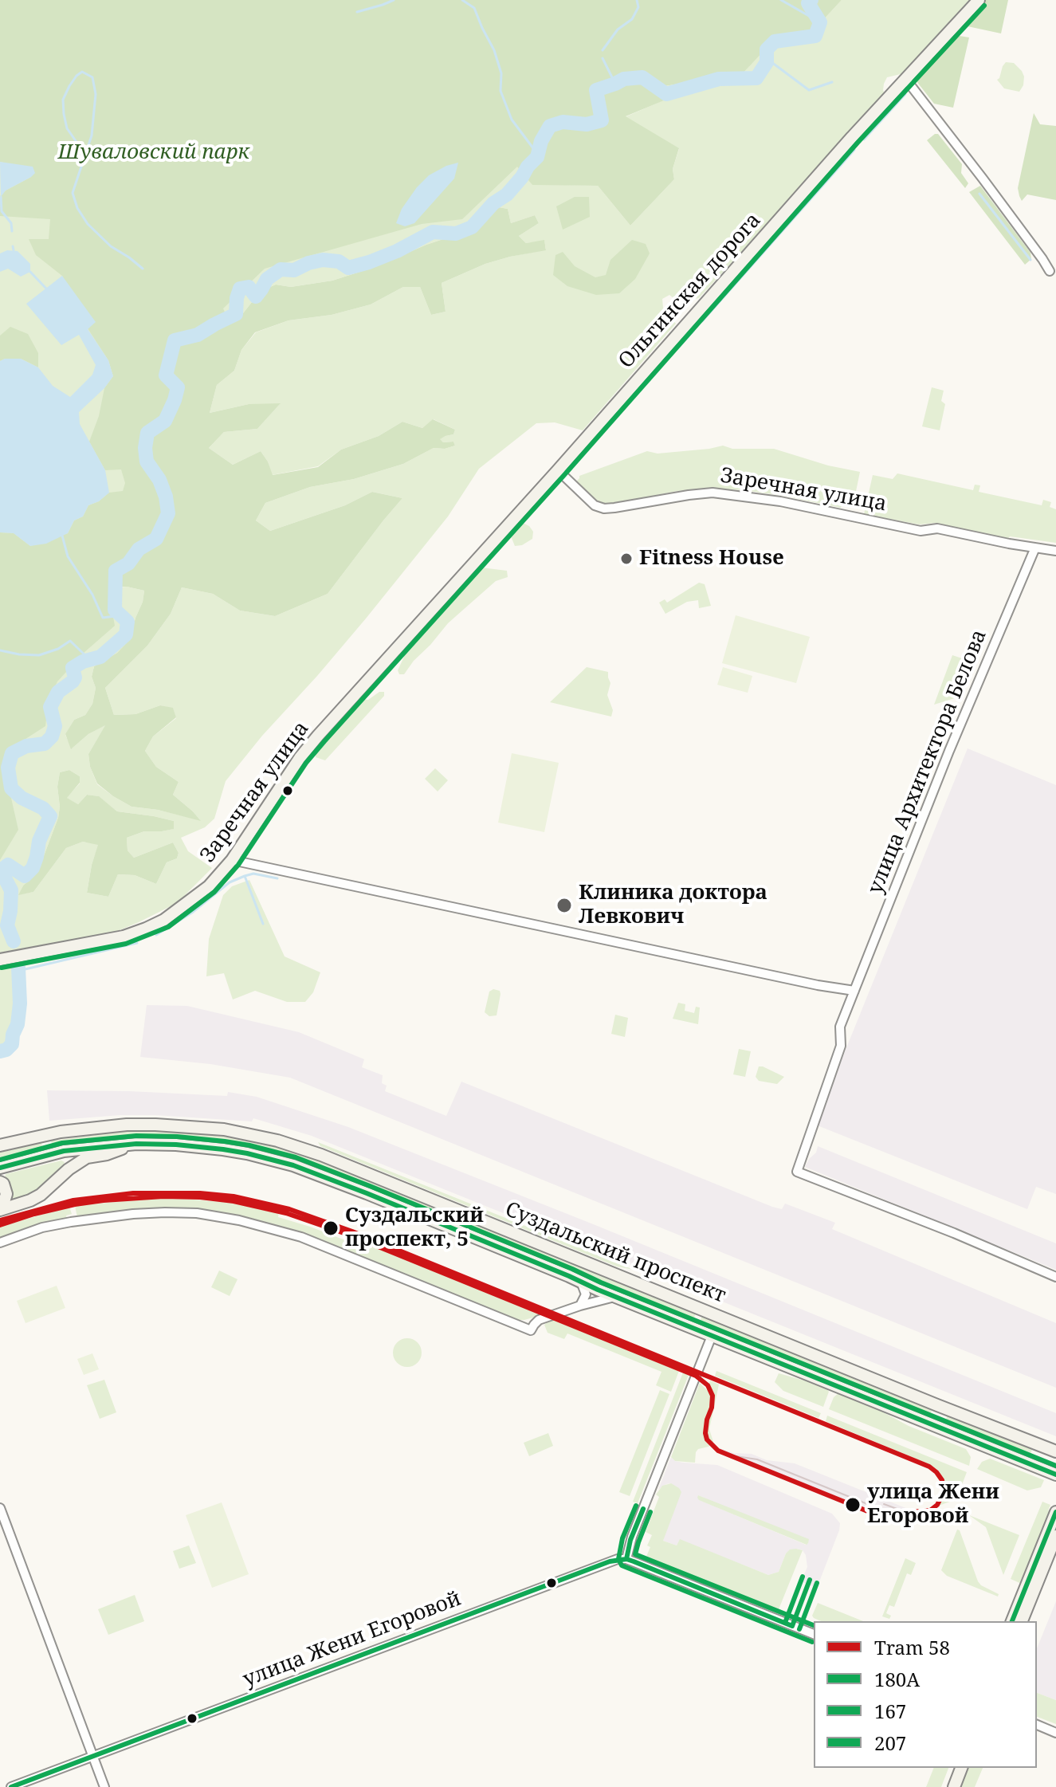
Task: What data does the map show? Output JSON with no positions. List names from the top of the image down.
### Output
{
  "streets": {
    "main road": ["Ольгинская дорога", "Заречная улица", "Суздальский проспект"],
    "street": ["улица Архитектора Белова", "улица Жени Егоровой"]
  },
  "crossings": [
    ["Ольгинская дорога", "Заречная улица"],
    ["Заречная улица", "улица Архитектора Белова"]
  ],
  "parks": ["Шуваловский парк"],
  "places": [
    "Fitness House",
    "Клиника доктора Левкович",
    "Суздальский проспект, 5",
    "улица Жени Егоровой"
  ],
  "lines": [
    "transit line 167",
    "transit line 207",
    "transit line 180А",
    "tram line 58"
  ],
  "legend": [
    "Tram 58",
    "180А",
    "167",
    "207"
  ]
}
